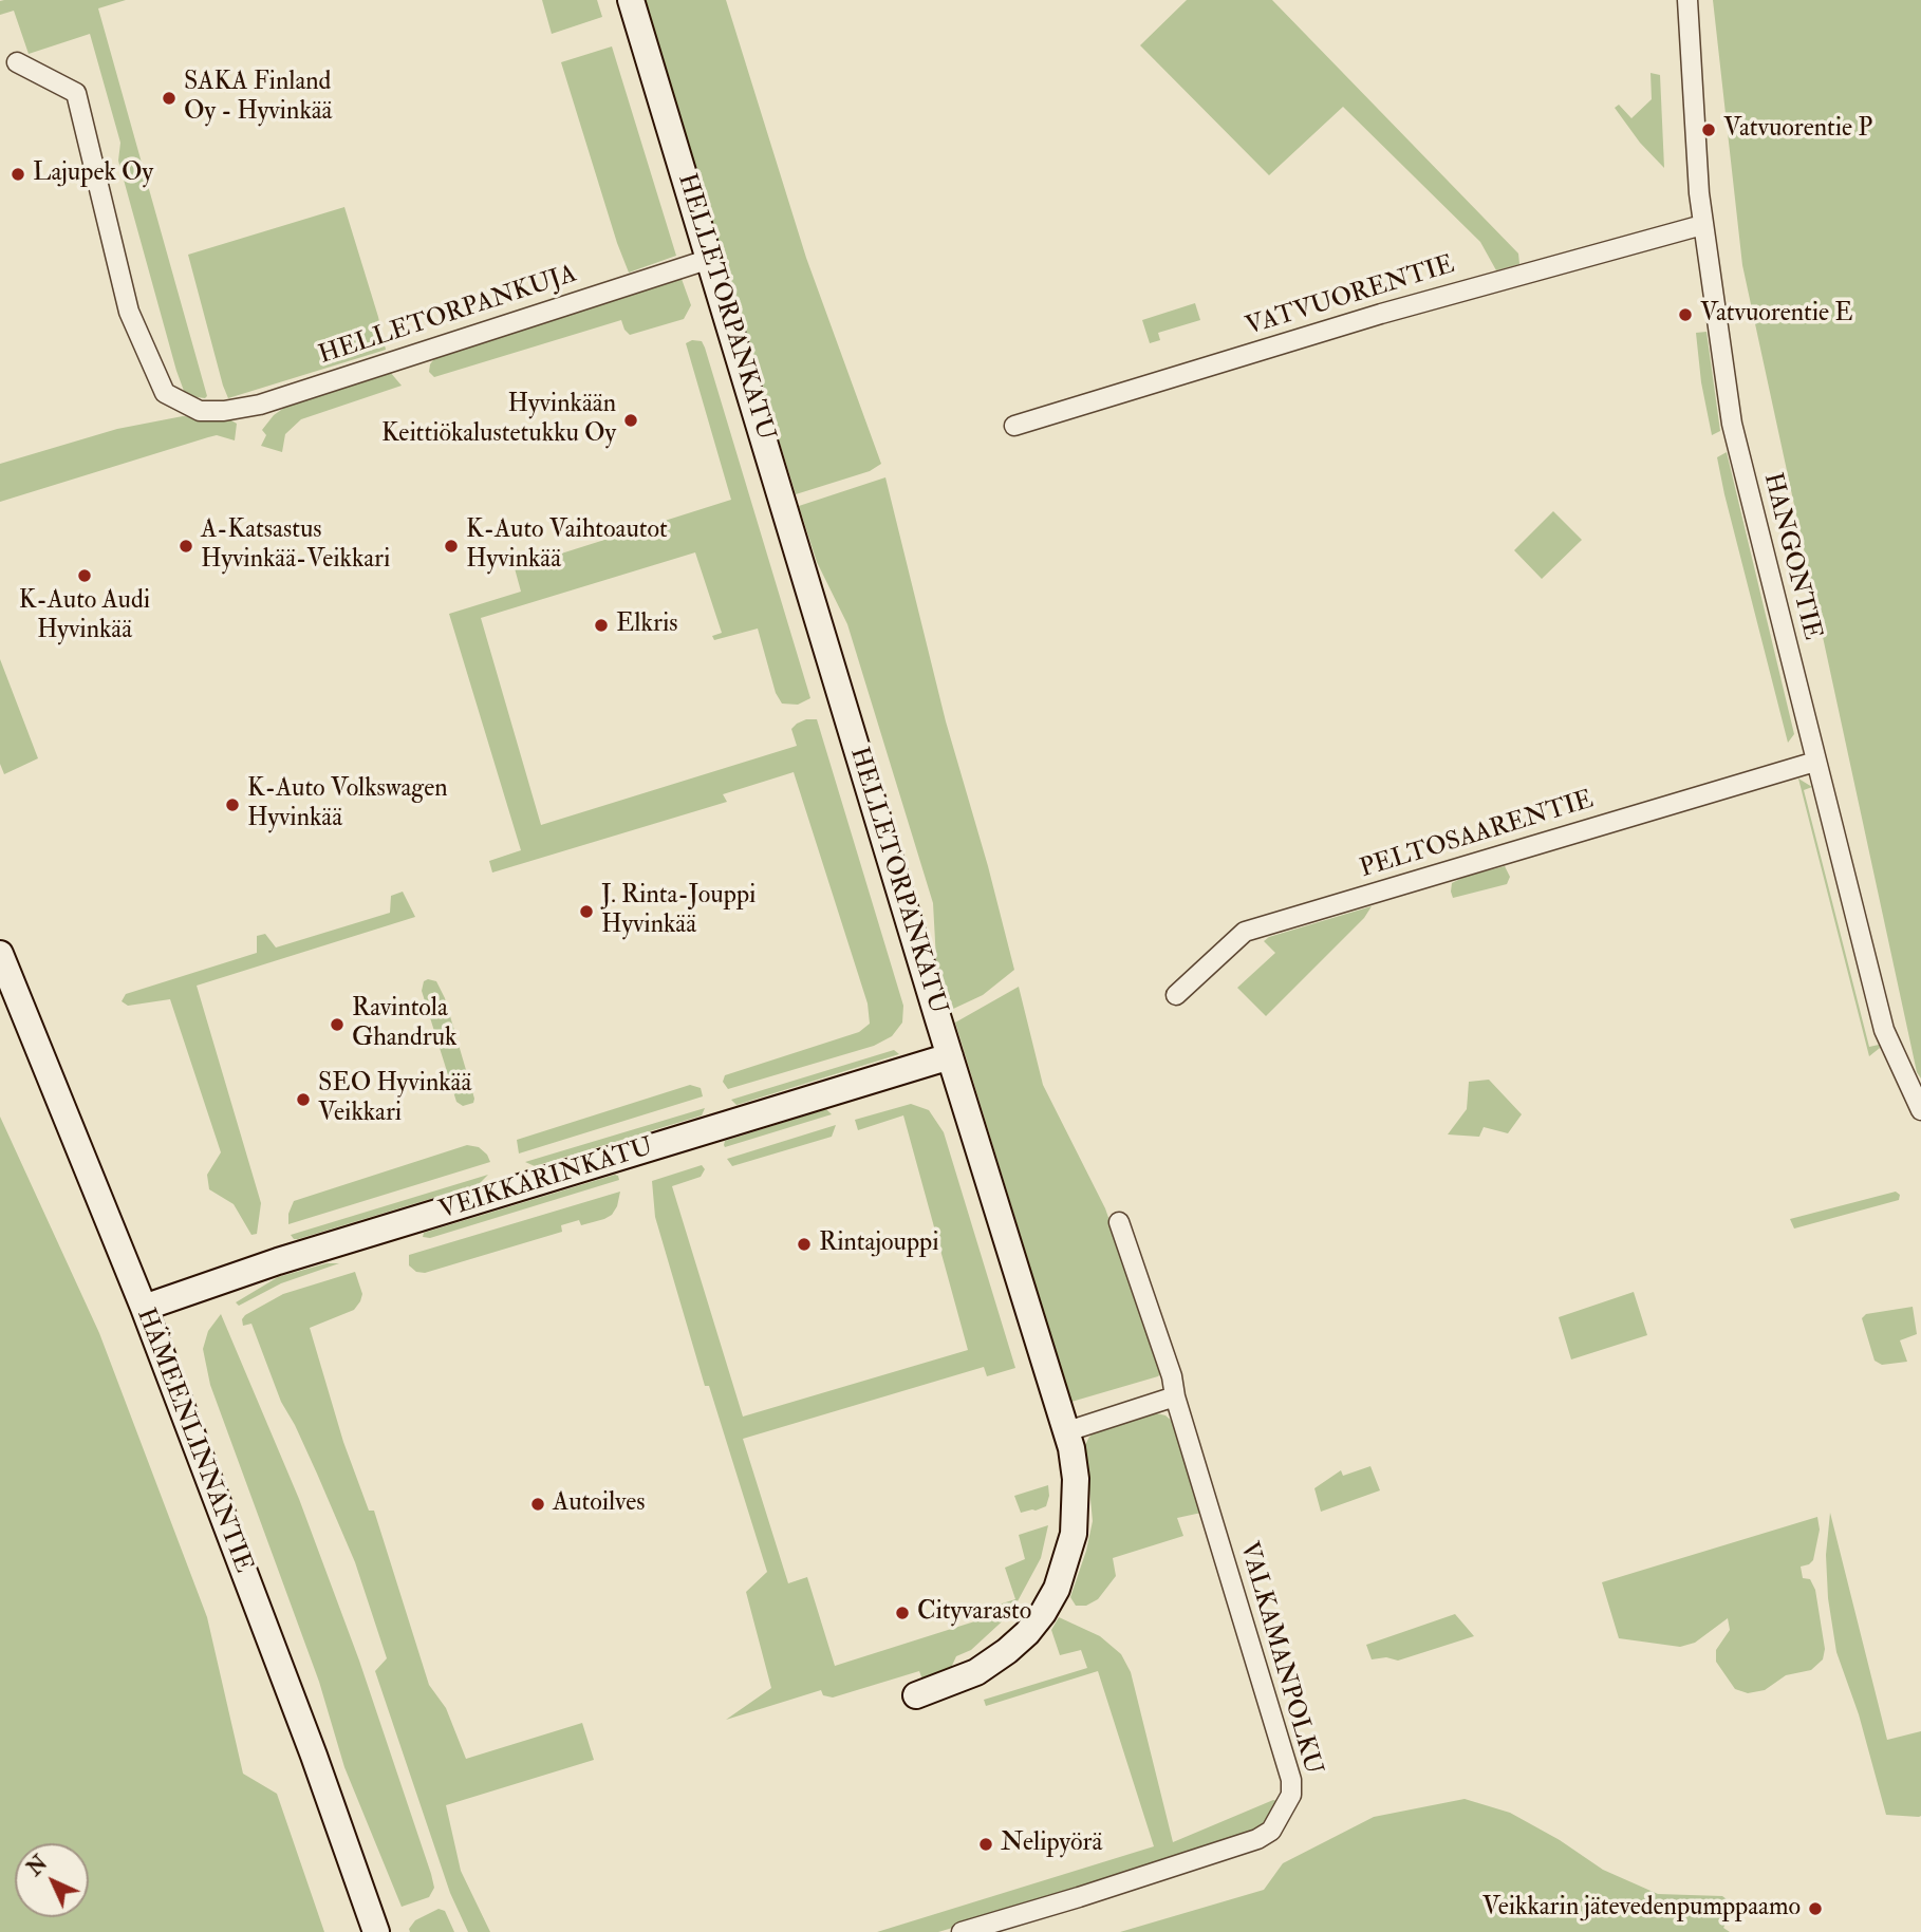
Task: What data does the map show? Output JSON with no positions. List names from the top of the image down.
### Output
{
  "streets": {
    "street": [
      "VATVUORENTIE",
      "HELLETORPANKATU",
      "HELLETORPANKUJA",
      "HANGONTIE",
      "PELTOSAARENTIE",
      "VEIKKARINKATU",
      "HÄMEENLINNANTIE",
      "VALKAMANPOLKU"
    ]
  },
  "crossings": [
    ["VATVUORENTIE", "HANGONTIE"],
    ["HELLETORPANKATU", "HELLETORPANKUJA"],
    ["HELLETORPANKATU", "VEIKKARINKATU"],
    ["HANGONTIE", "PELTOSAARENTIE"],
    ["VEIKKARINKATU", "HÄMEENLINNANTIE"]
  ],
  "places": [
    "SAKA Finland Oy - Hyvinkää",
    "Vatvuorentie P",
    "Lajupek Oy",
    "Vatvuorentie E",
    "Hyvinkään Keittiökalustetukku Oy",
    "A-Katsastus Hyvinkää-Veikkari",
    "K-Auto Vaihtoautot Hyvinkää",
    "K-Auto Audi Hyvinkää",
    "Elkris",
    "K-Auto Volkswagen Hyvinkää",
    "J. Rinta-Jouppi Hyvinkää",
    "Ravintola Ghandruk",
    "SEO Hyvinkää Veikkari",
    "Rintajouppi",
    "Autoilves",
    "Cityvarasto",
    "Nelipyörä",
    "Veikkarin jätevedenpumppaamo"
  ],
  "north": "top left"
}
